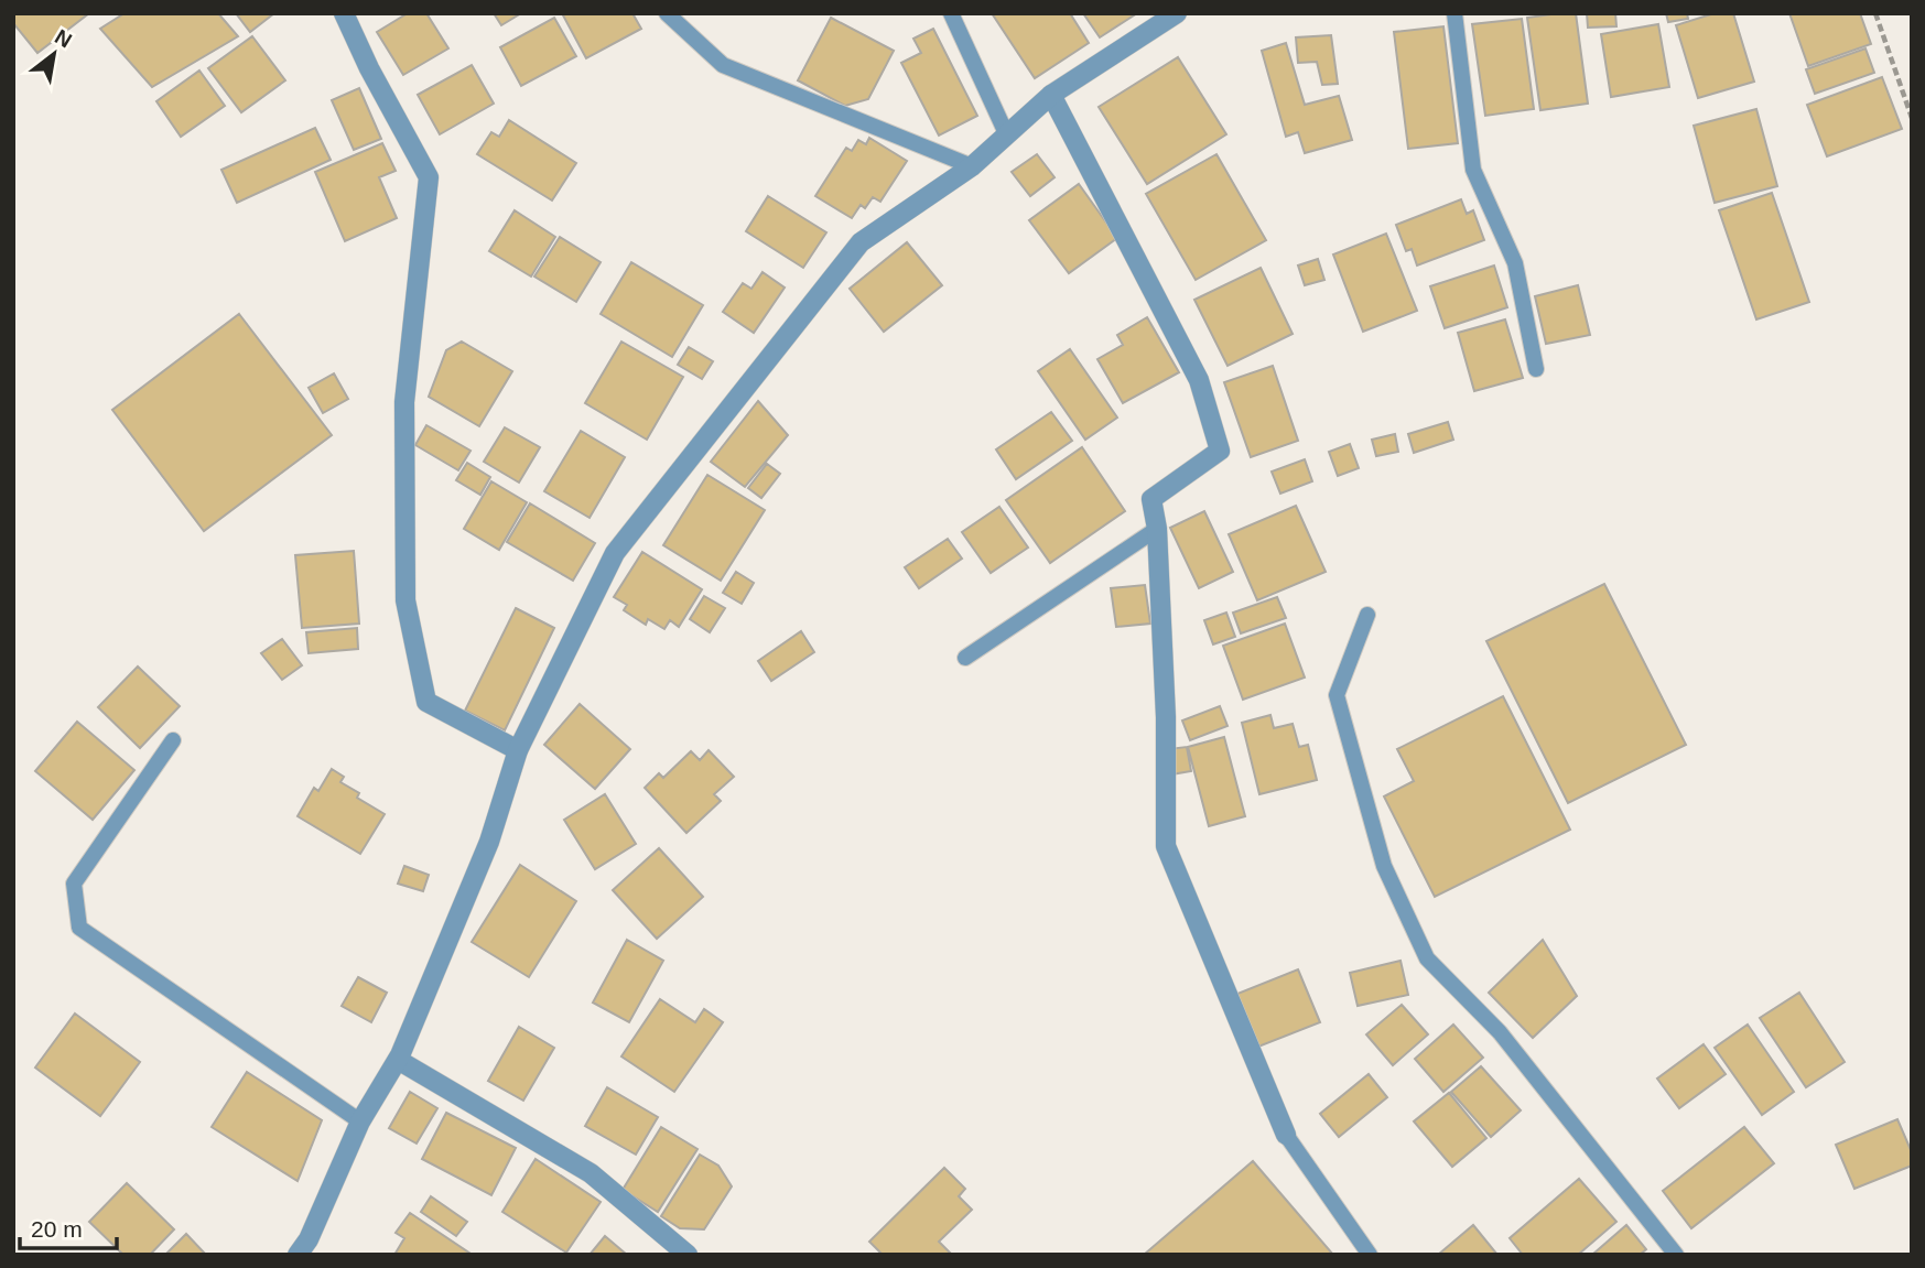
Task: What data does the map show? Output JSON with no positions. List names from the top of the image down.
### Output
{
  "scale_bar": "20 m",
  "north": "top right"
}
